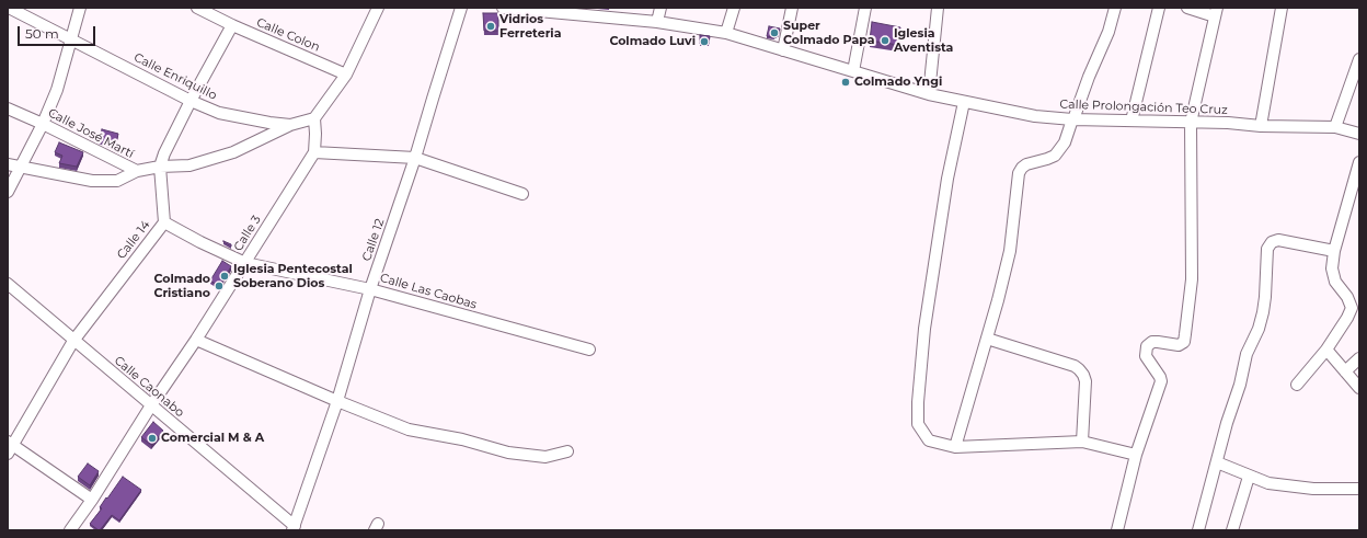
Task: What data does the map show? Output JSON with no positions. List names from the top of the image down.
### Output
{
  "streets": {
    "street": [
      "Calle Colon",
      "Calle Enriquillo",
      "Calle Prolongación Teo Cruz",
      "Calle José Martí",
      "Calle 3",
      "Calle 14",
      "Calle 12",
      "Calle Las Caobas",
      "Calle Caonabo"
    ]
  },
  "crossings": [
    ["Calle Colon", "Calle 14"],
    ["Calle Enriquillo", "Calle José Martí"],
    ["Calle Enriquillo", "Calle 14"],
    ["Calle José Martí", "Calle 14"],
    ["Calle 3", "Calle Las Caobas"],
    ["Calle 3", "Calle Caonabo"],
    ["Calle 14", "Calle Las Caobas"],
    ["Calle 14", "Calle Caonabo"],
    ["Calle 12", "Calle Las Caobas"],
    ["Calle 12", "Calle Caonabo"]
  ],
  "places": [
    "Vidrios Ferreteria",
    "Super Colmado Papa",
    "Iglesia Aventista",
    "Colmado Luvi",
    "Colmado Yngi",
    "Iglesia Pentecostal Soberano Dios",
    "Colmado Cristiano",
    "Comercial M & A"
  ],
  "scale_bar": "50 m"
}
